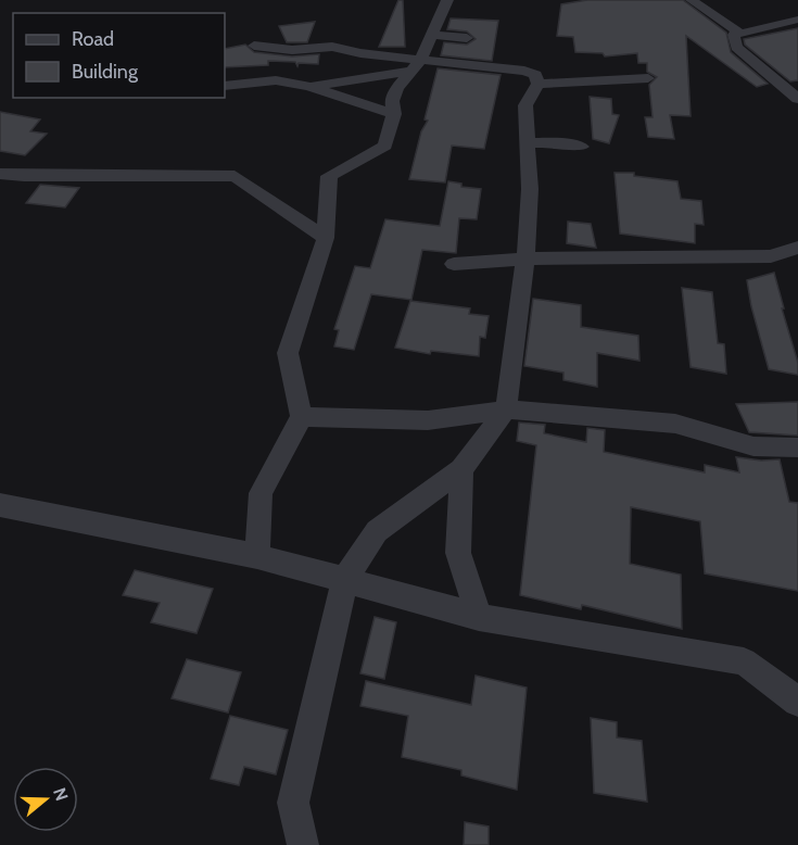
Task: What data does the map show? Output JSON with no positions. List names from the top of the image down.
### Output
{
  "legend": ["Road", "Building"],
  "north": "right"
}
